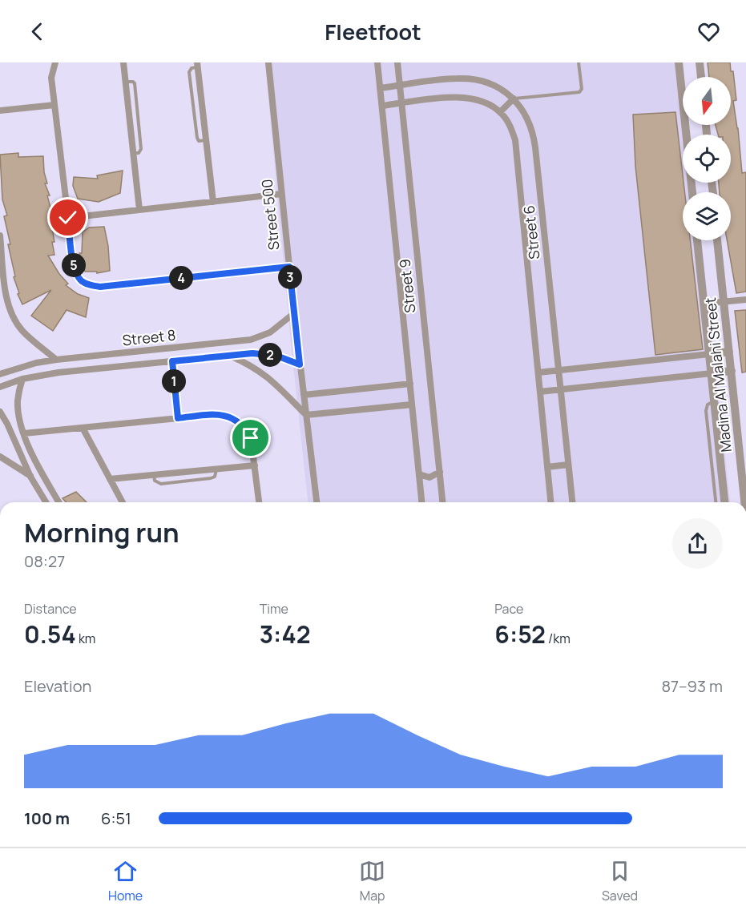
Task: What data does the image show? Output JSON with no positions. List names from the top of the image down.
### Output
{
  "streets": {
    "street": [
      "Street 500",
      "Street 6",
      "Street 9",
      "Street 8",
      "Madina Al Malahi Street"
    ]
  },
  "crossings": [
    ["Street 500", "Street 8"],
    ["Street 6", "Street 9"]
  ],
  "north": "bottom",
  "page": {
    "header": "Fleetfoot",
    "pins": [
      "5",
      "3",
      "4",
      "2",
      "1"
    ],
    "heading": ["Morning run", "08:27"],
    "stats": [
      ["Distance", "0.54 km"],
      ["Time", "3:42"],
      ["Pace", "6:52 /km"]
    ],
    "chart": ["Elevation", "87–93 m"],
    "list": [
      {
        "name": "100 m",
        "note": "6:51"
      }
    ],
    "tabs": ["Home", "Map", "Saved"]
  }
}
